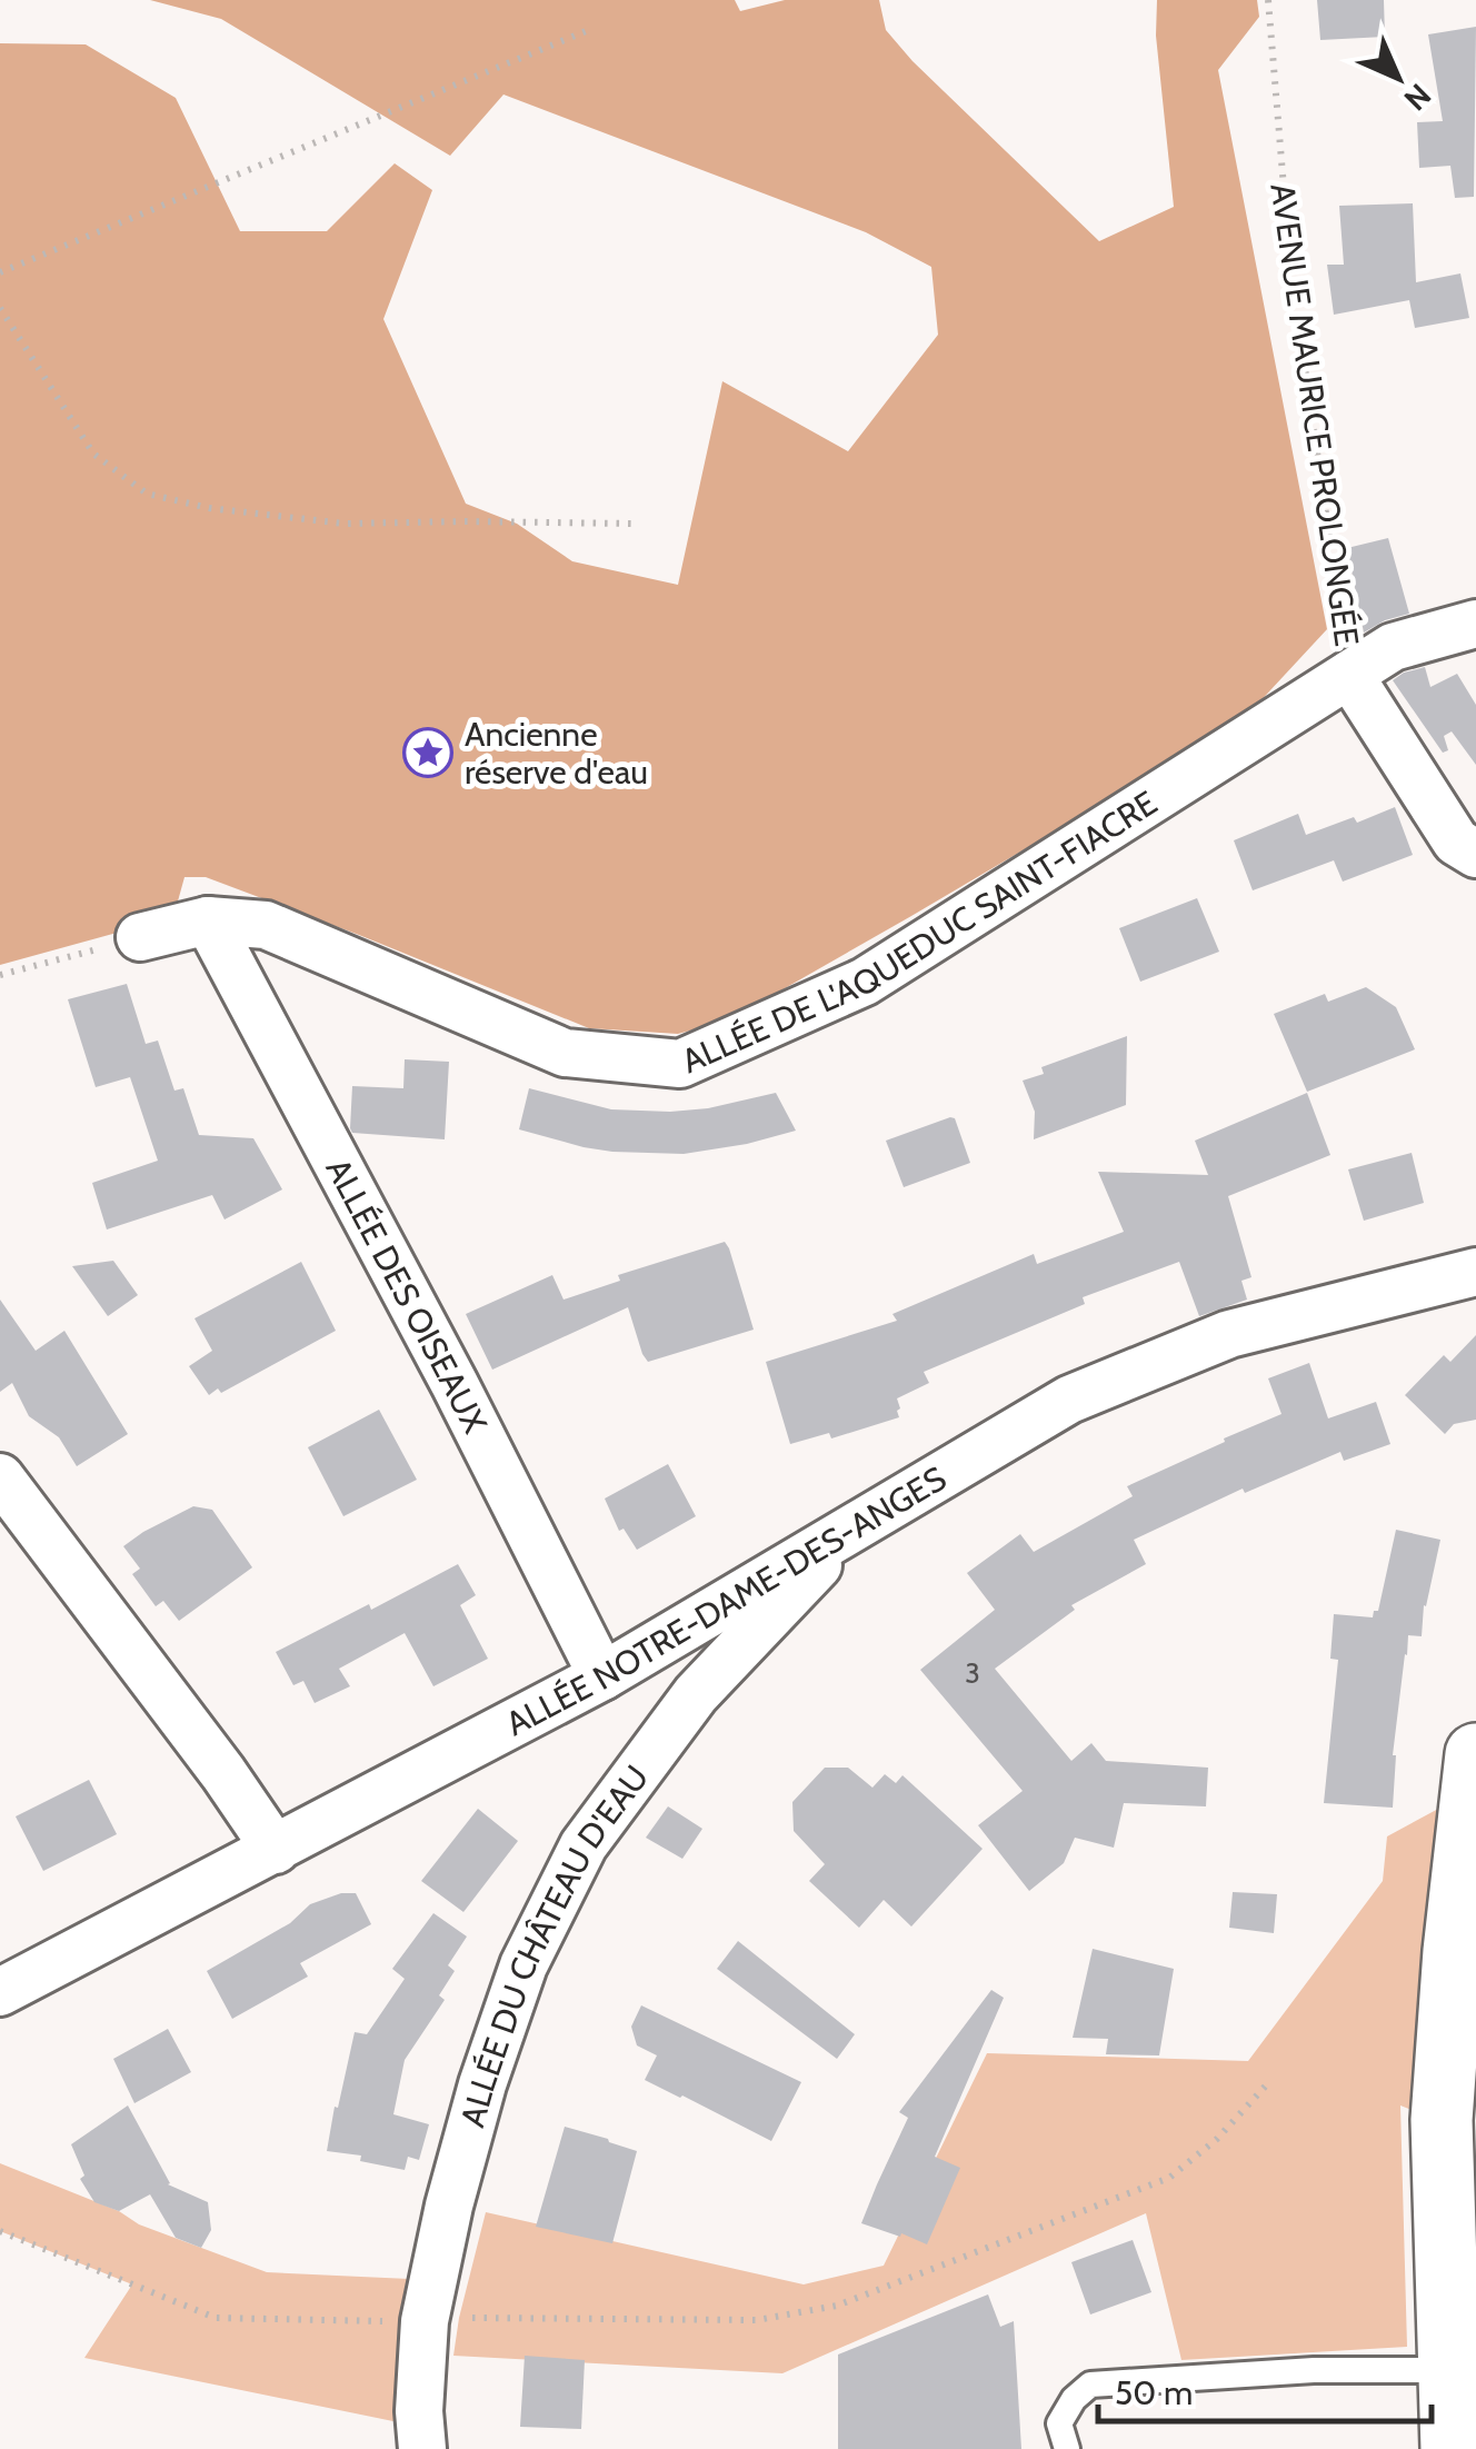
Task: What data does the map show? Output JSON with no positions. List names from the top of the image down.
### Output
{
  "streets": {
    "street": [
      "AVENUE MAURICE PROLONGÉE",
      "ALLÉE DE L'AQUEDUC SAINT-FIACRE",
      "ALLÉE DES OISEAUX",
      "ALLÉE NOTRE-DAME-DES-ANGES",
      "ALLÉE DU CHÂTEAU D'EAU"
    ]
  },
  "crossings": [
    ["AVENUE MAURICE PROLONGÉE", "ALLÉE DE L'AQUEDUC SAINT-FIACRE"],
    ["ALLÉE DE L'AQUEDUC SAINT-FIACRE", "ALLÉE DES OISEAUX"],
    ["ALLÉE DES OISEAUX", "ALLÉE NOTRE-DAME-DES-ANGES"],
    ["ALLÉE NOTRE-DAME-DES-ANGES", "ALLÉE DU CHÂTEAU D'EAU"]
  ],
  "places": {
    "place": ["Ancienne réserve d'eau"]
  },
  "house_numbers": ["3"],
  "scale_bar": "50 m",
  "north": "bottom right"
}
